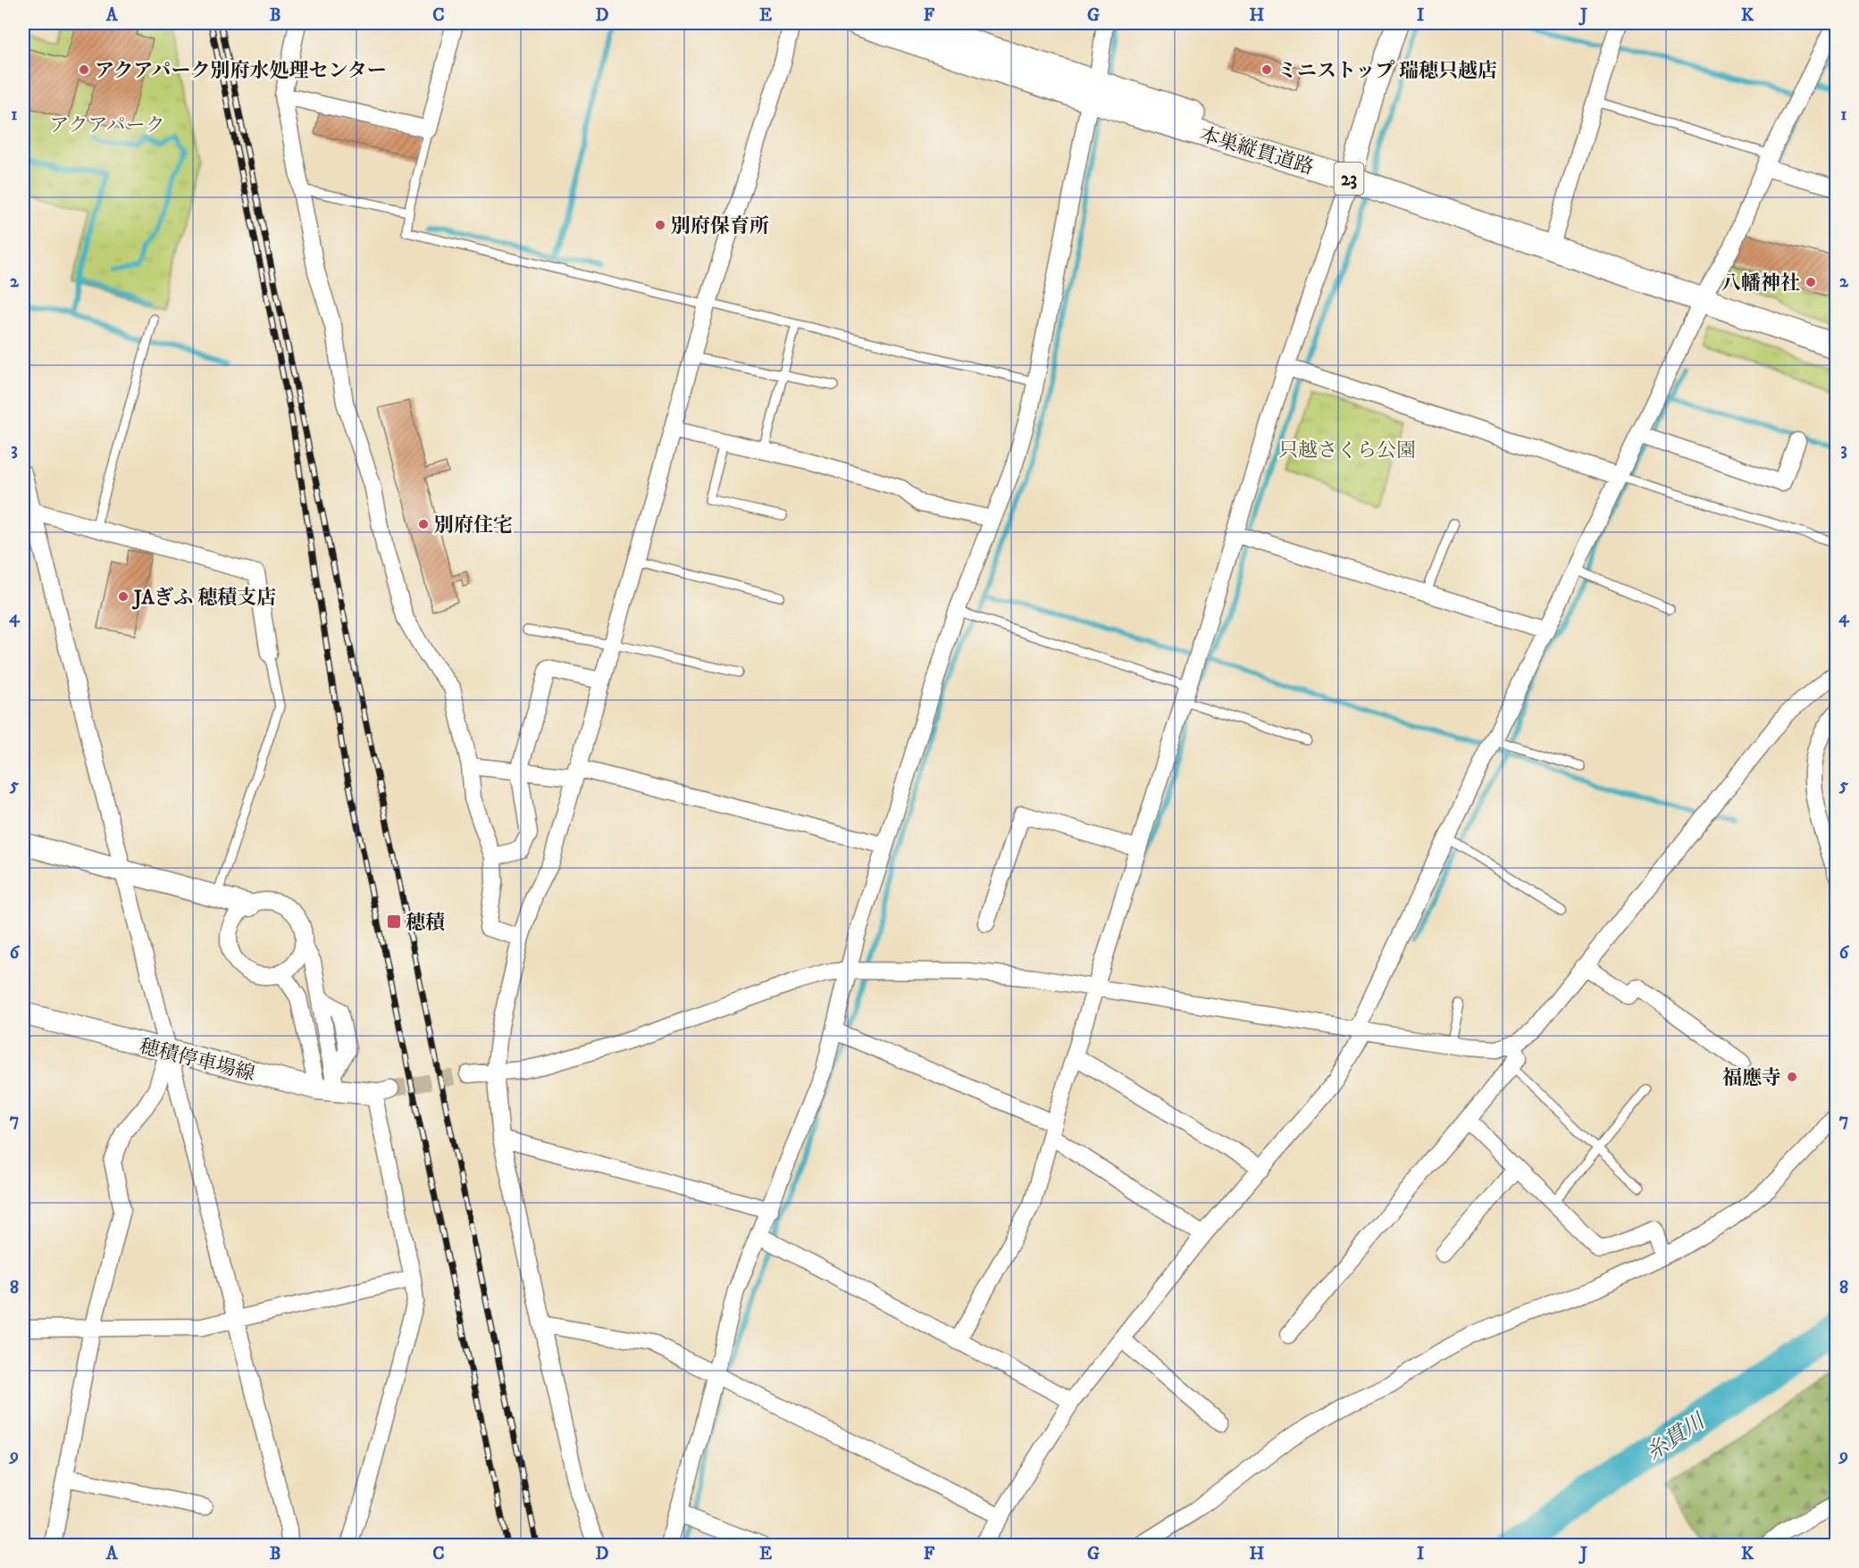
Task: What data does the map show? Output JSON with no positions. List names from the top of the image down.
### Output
{
  "streets": {
    "main road": ["本巣縦貫道路", "23"],
    "street": ["穂積停車場線"]
  },
  "water": ["糸貫川"],
  "parks": ["アクアパーク", "只越さくら公園"],
  "places": {
    "other": [
      "アクアパーク別府水処理センター",
      "ミニストップ 瑞穂只越店",
      "別府保育所",
      "八幡神社",
      "別府住宅",
      "JAぎふ 穂積支店",
      "福應寺"
    ],
    "transit": ["穂積"]
  },
  "grid": {
    "columns": [
      "A",
      "B",
      "C",
      "D",
      "E",
      "F",
      "G",
      "H",
      "I",
      "J",
      "K"
    ],
    "rows": [
      "1",
      "2",
      "3",
      "4",
      "5",
      "6",
      "7",
      "8",
      "9"
    ]
  }
}
